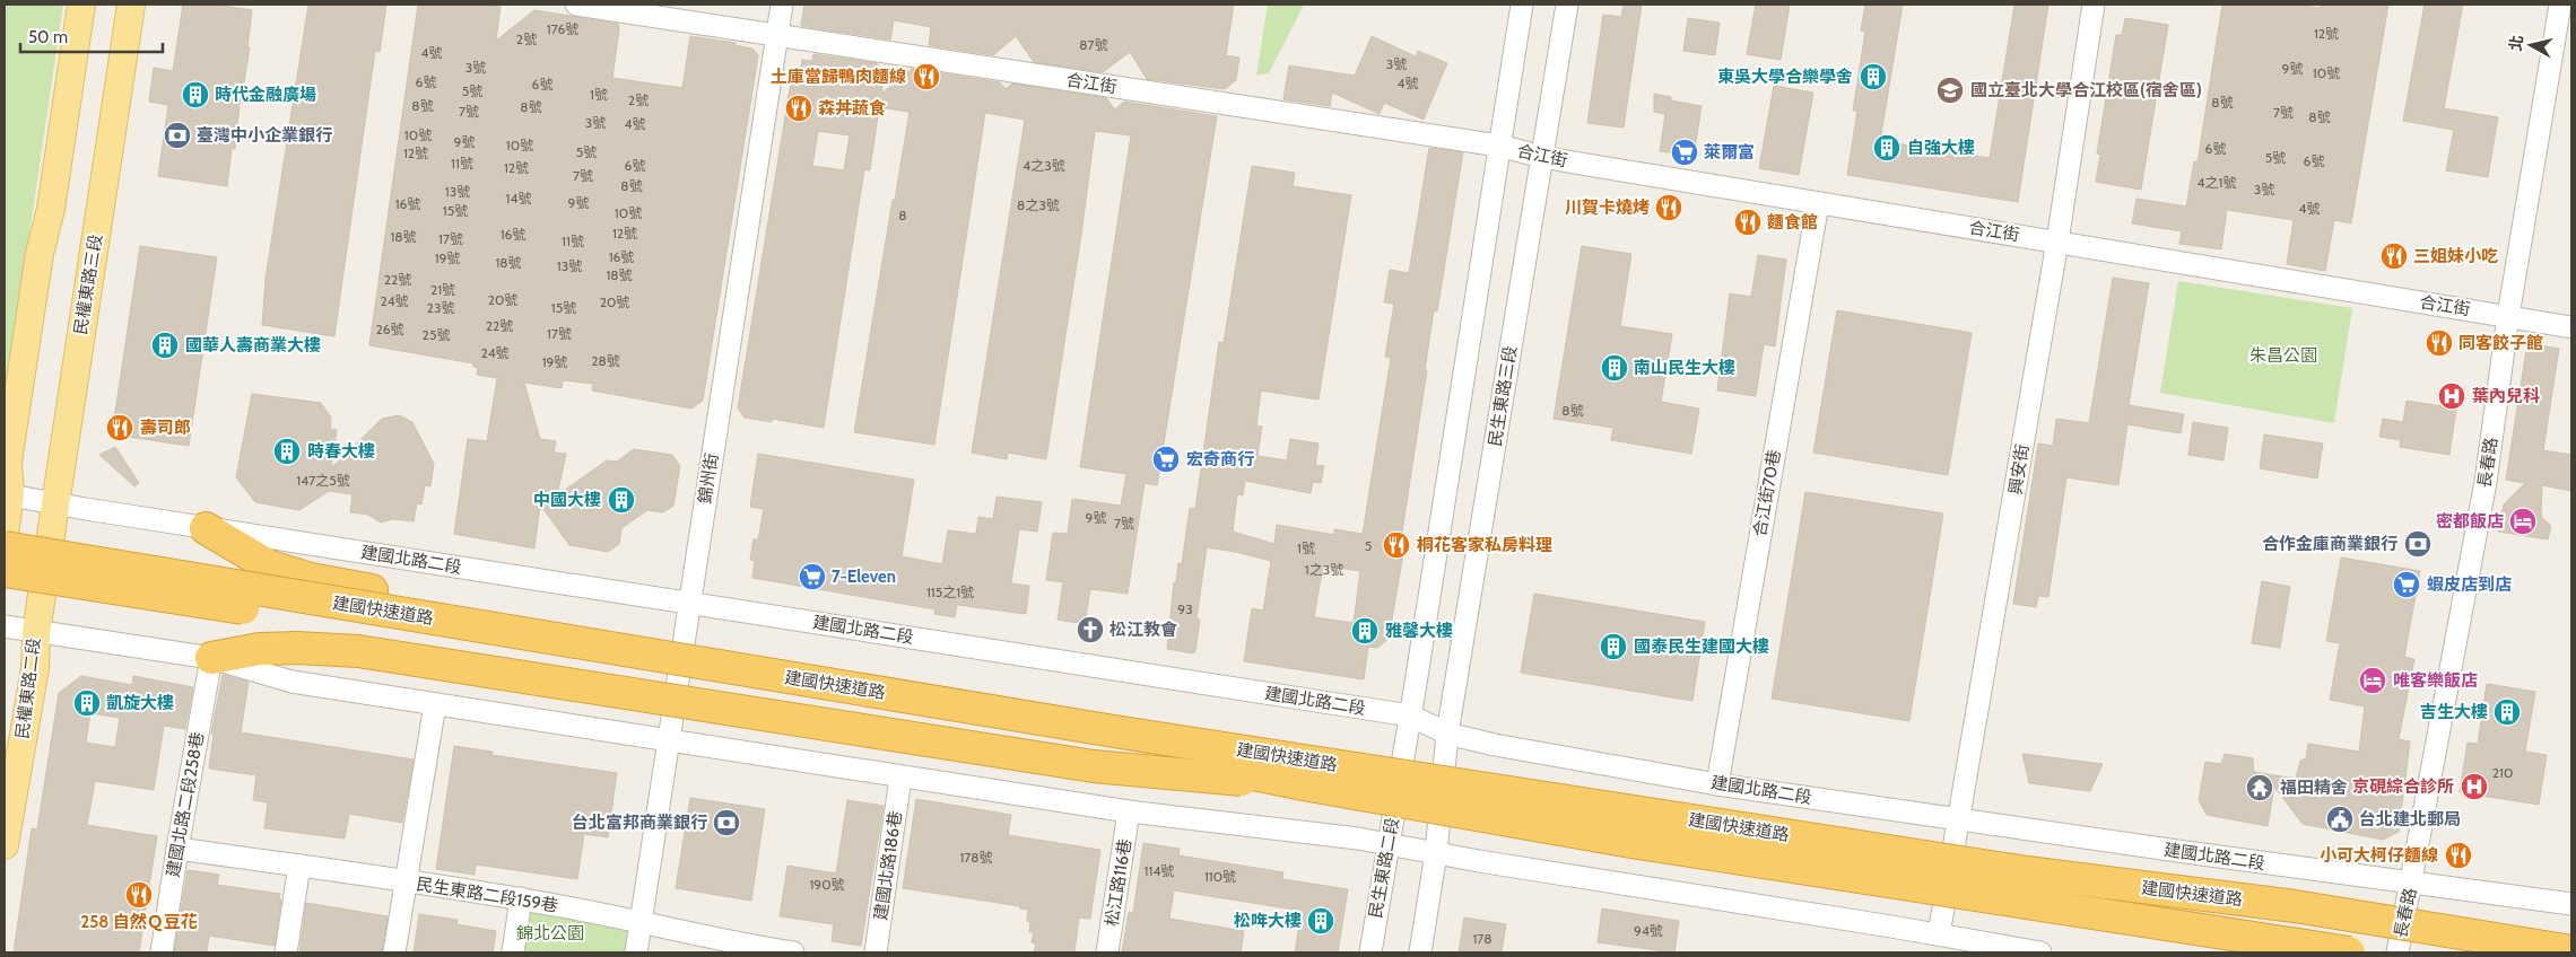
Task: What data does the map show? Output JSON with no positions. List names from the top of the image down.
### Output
{
  "streets": {
    "highway": ["建國快速道路"],
    "main road": ["民權東路三段", "民權東路二段"],
    "street": [
      "合江街",
      "民生東路三段",
      "長春路",
      "興安街",
      "錦州街",
      "合江街70巷",
      "建國北路二段",
      "建國北路二段258巷",
      "建國北路186巷",
      "民生東路二段",
      "松江路116巷",
      "民生東路二段159巷"
    ]
  },
  "crossings": [
    ["合江街", "民生東路三段"],
    ["合江街", "長春路"],
    ["合江街", "興安街"],
    ["合江街", "錦州街"],
    ["合江街", "合江街70巷"],
    ["民權東路三段", "建國北路二段"],
    ["民權東路三段", "民權東路二段"],
    ["民生東路三段", "建國北路二段"],
    ["長春路", "建國北路二段"],
    ["興安街", "建國北路二段"],
    ["錦州街", "建國北路二段"],
    ["錦州街", "民生東路二段159巷"],
    ["合江街70巷", "建國北路二段"],
    ["建國北路二段", "民生東路二段"],
    ["建國北路二段258巷", "民生東路二段159巷"]
  ],
  "parks": ["朱昌公園", "錦北公園"],
  "places": {
    "restaurant": [
      "土庫當歸鴨肉麵線",
      "森丼蔬食",
      "川賀卡燒烤",
      "麵食館",
      "三姐妹小吃",
      "同客餃子館",
      "壽司郎",
      "桐花客家私房料理",
      "小可大柯仔麵線",
      "258 自然Ｑ豆花"
    ],
    "building": [
      "東吳大學合樂學舍",
      "時代金融廣場",
      "自強大樓",
      "國華人壽商業大樓",
      "南山民生大樓",
      "時春大樓",
      "中國大樓",
      "雅馨大樓",
      "國泰民生建國大樓",
      "凱旋大樓",
      "吉生大樓",
      "松哖大樓"
    ],
    "school or university": ["國立臺北大學合江校區(宿舍區)"],
    "bank": ["臺灣中小企業銀行", "合作金庫商業銀行", "台北富邦商業銀行"],
    "supermarket": [
      "萊爾富",
      "宏奇商行",
      "7-Eleven",
      "蝦皮店到店"
    ],
    "hospital": ["葉內兒科", "京硯綜合診所"],
    "hotel": ["密都飯店", "唯客樂飯店"],
    "church": ["松江教會"],
    "temple": ["福田精舍"],
    "public building": ["台北建北郵局"]
  },
  "house_numbers": [
    "176號",
    "12號",
    "2號",
    "87號",
    "4號",
    "3號",
    "3號",
    "9號",
    "10號",
    "6號",
    "4號",
    "6號",
    "5號",
    "1號",
    "2號",
    "8號",
    "8號",
    "8號",
    "7號",
    "7號",
    "8號",
    "3號",
    "4號",
    "10號",
    "9號",
    "10號",
    "6號",
    "5號",
    "12號",
    "5號",
    "6號",
    "11號",
    "6號",
    "4之3號",
    "12號",
    "7號",
    "4之1號",
    "8號",
    "3號",
    "13號",
    "14號",
    "9號",
    "16號",
    "8之3號",
    "4號",
    "15號",
    "10號",
    "8",
    "12號",
    "16號",
    "18號",
    "17號",
    "11號",
    "16號",
    "19號",
    "18號",
    "13號",
    "18號",
    "22號",
    "21號",
    "20號",
    "24號",
    "20號",
    "23號",
    "15號",
    "22號",
    "26號",
    "17號",
    "25號",
    "24號",
    "28號",
    "19號",
    "8號",
    "147之5號",
    "9號",
    "7號",
    "5",
    "1號",
    "1之3號",
    "115之1號",
    "93",
    "210",
    "178號",
    "114號",
    "110號",
    "190號",
    "94號",
    "178"
  ],
  "scale_bar": "50 m",
  "north": "left"
}
